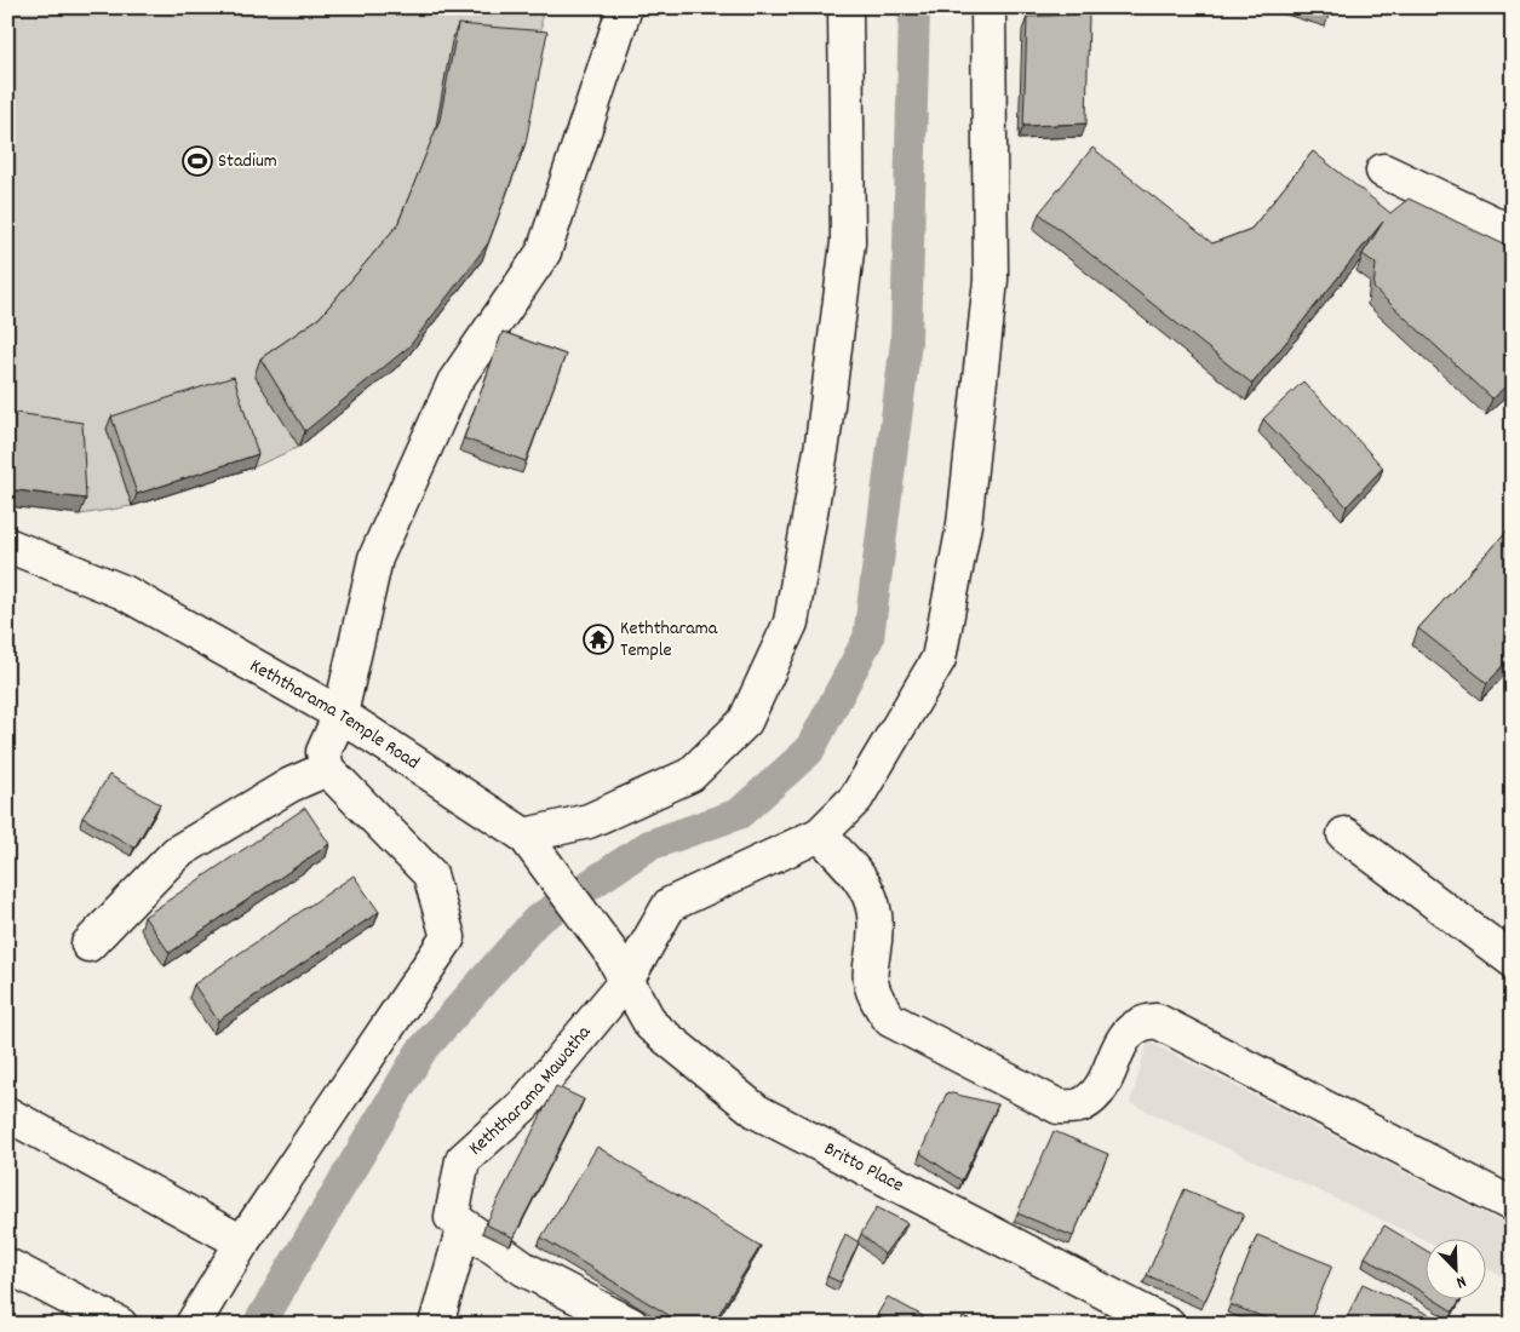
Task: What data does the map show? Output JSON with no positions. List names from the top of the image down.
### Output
{
  "streets": {
    "street": ["Keththarama Temple Road", "Keththarama Mawatha", "Britto Place"]
  },
  "crossings": [
    ["Keththarama Temple Road", "Britto Place"],
    ["Keththarama Mawatha", "Britto Place"]
  ],
  "places": {
    "sports": ["Stadium"],
    "temple": ["Keththarama Temple"]
  },
  "north": "bottom right"
}
